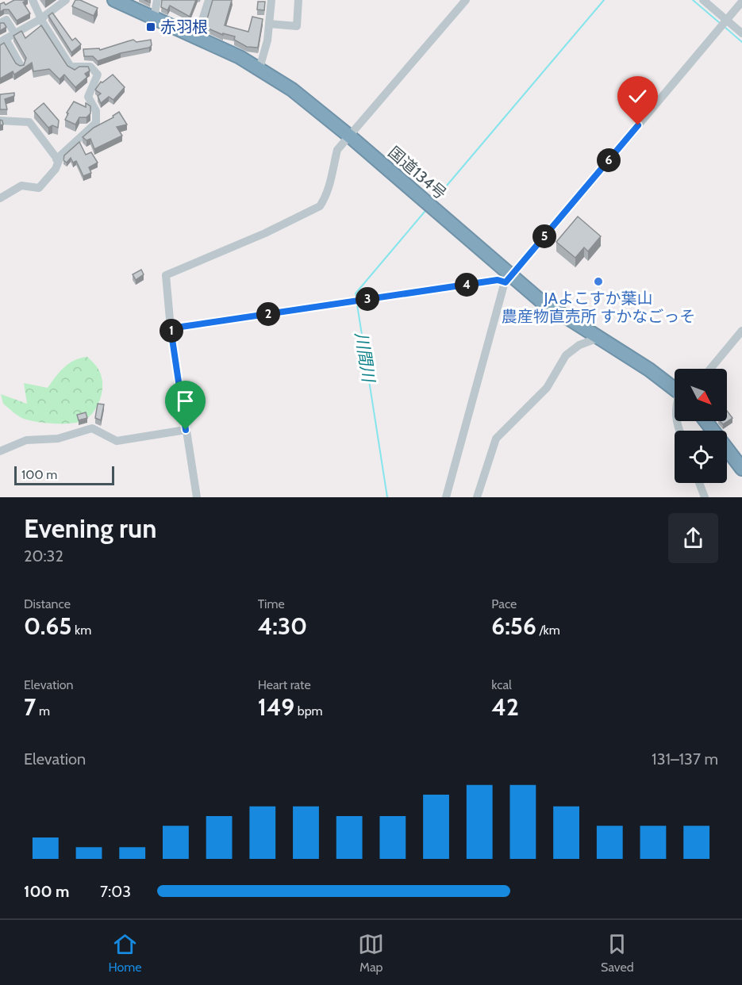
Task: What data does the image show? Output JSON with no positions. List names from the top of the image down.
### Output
{
  "streets": {
    "highway": ["国道134号"]
  },
  "water": ["川間川"],
  "places": {
    "transit": ["赤羽根"],
    "other": ["JAよこすか葉山 農産物直売所 すかなごっそ"]
  },
  "scale_bar": "100 m",
  "north": "bottom right",
  "page": {
    "pins": [
      "6",
      "5",
      "4",
      "3",
      "2",
      "1"
    ],
    "scale": "100 m",
    "heading": ["Evening run", "20:32"],
    "stats": [
      ["Distance", "0.65 km"],
      ["Time", "4:30"],
      ["Pace", "6:56 /km"],
      ["Elevation", "7 m"],
      ["Heart rate", "149 bpm"],
      ["kcal", "42"]
    ],
    "chart": ["Elevation", "131–137 m"],
    "list": [
      {
        "name": "100 m",
        "note": "7:03"
      }
    ],
    "tabs": ["Home", "Map", "Saved"]
  }
}
